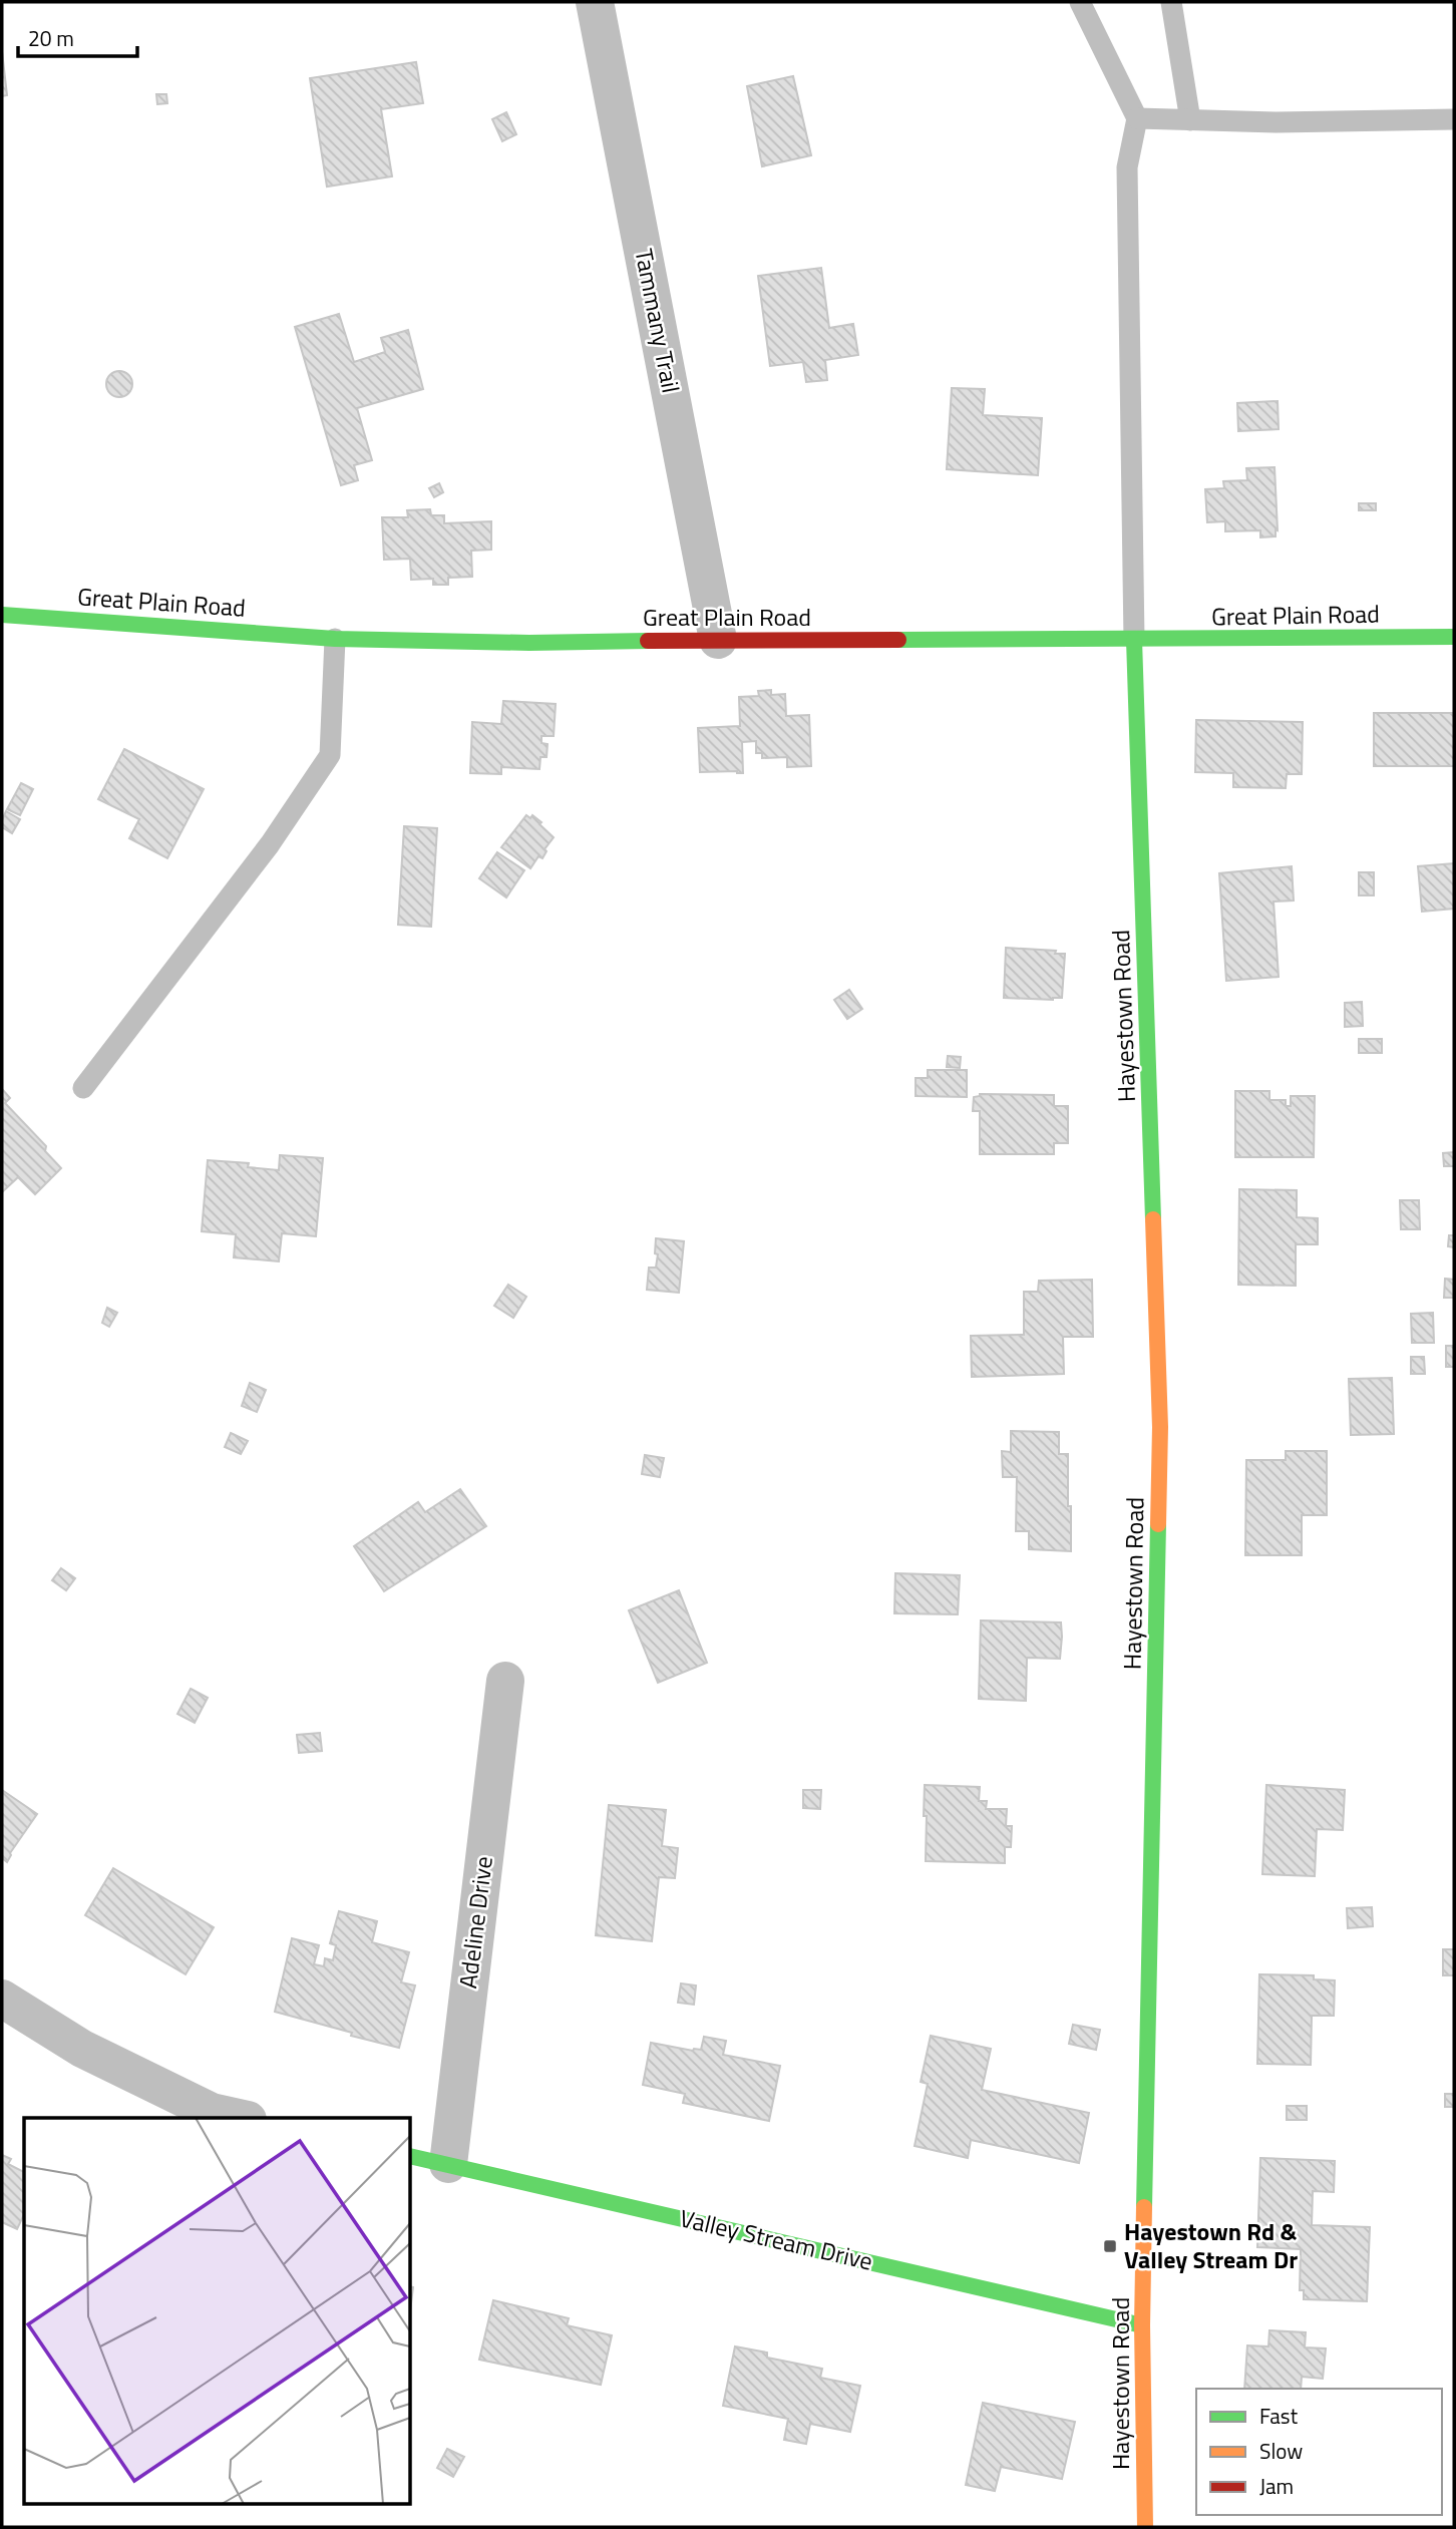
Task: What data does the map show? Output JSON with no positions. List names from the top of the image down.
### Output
{
  "streets": {
    "street": [
      "Tammany Trail",
      "Great Plain Road",
      "Hayestown Road",
      "Adeline Drive",
      "Valley Stream Drive"
    ]
  },
  "crossings": [
    ["Tammany Trail", "Great Plain Road"],
    ["Great Plain Road", "Hayestown Road"],
    ["Hayestown Road", "Valley Stream Drive"],
    ["Adeline Drive", "Valley Stream Drive"]
  ],
  "places": {
    "transit": ["Hayestown Rd & Valley Stream Dr"]
  },
  "legend": ["Fast", "Slow", "Jam"],
  "scale_bar": "20 m"
}
